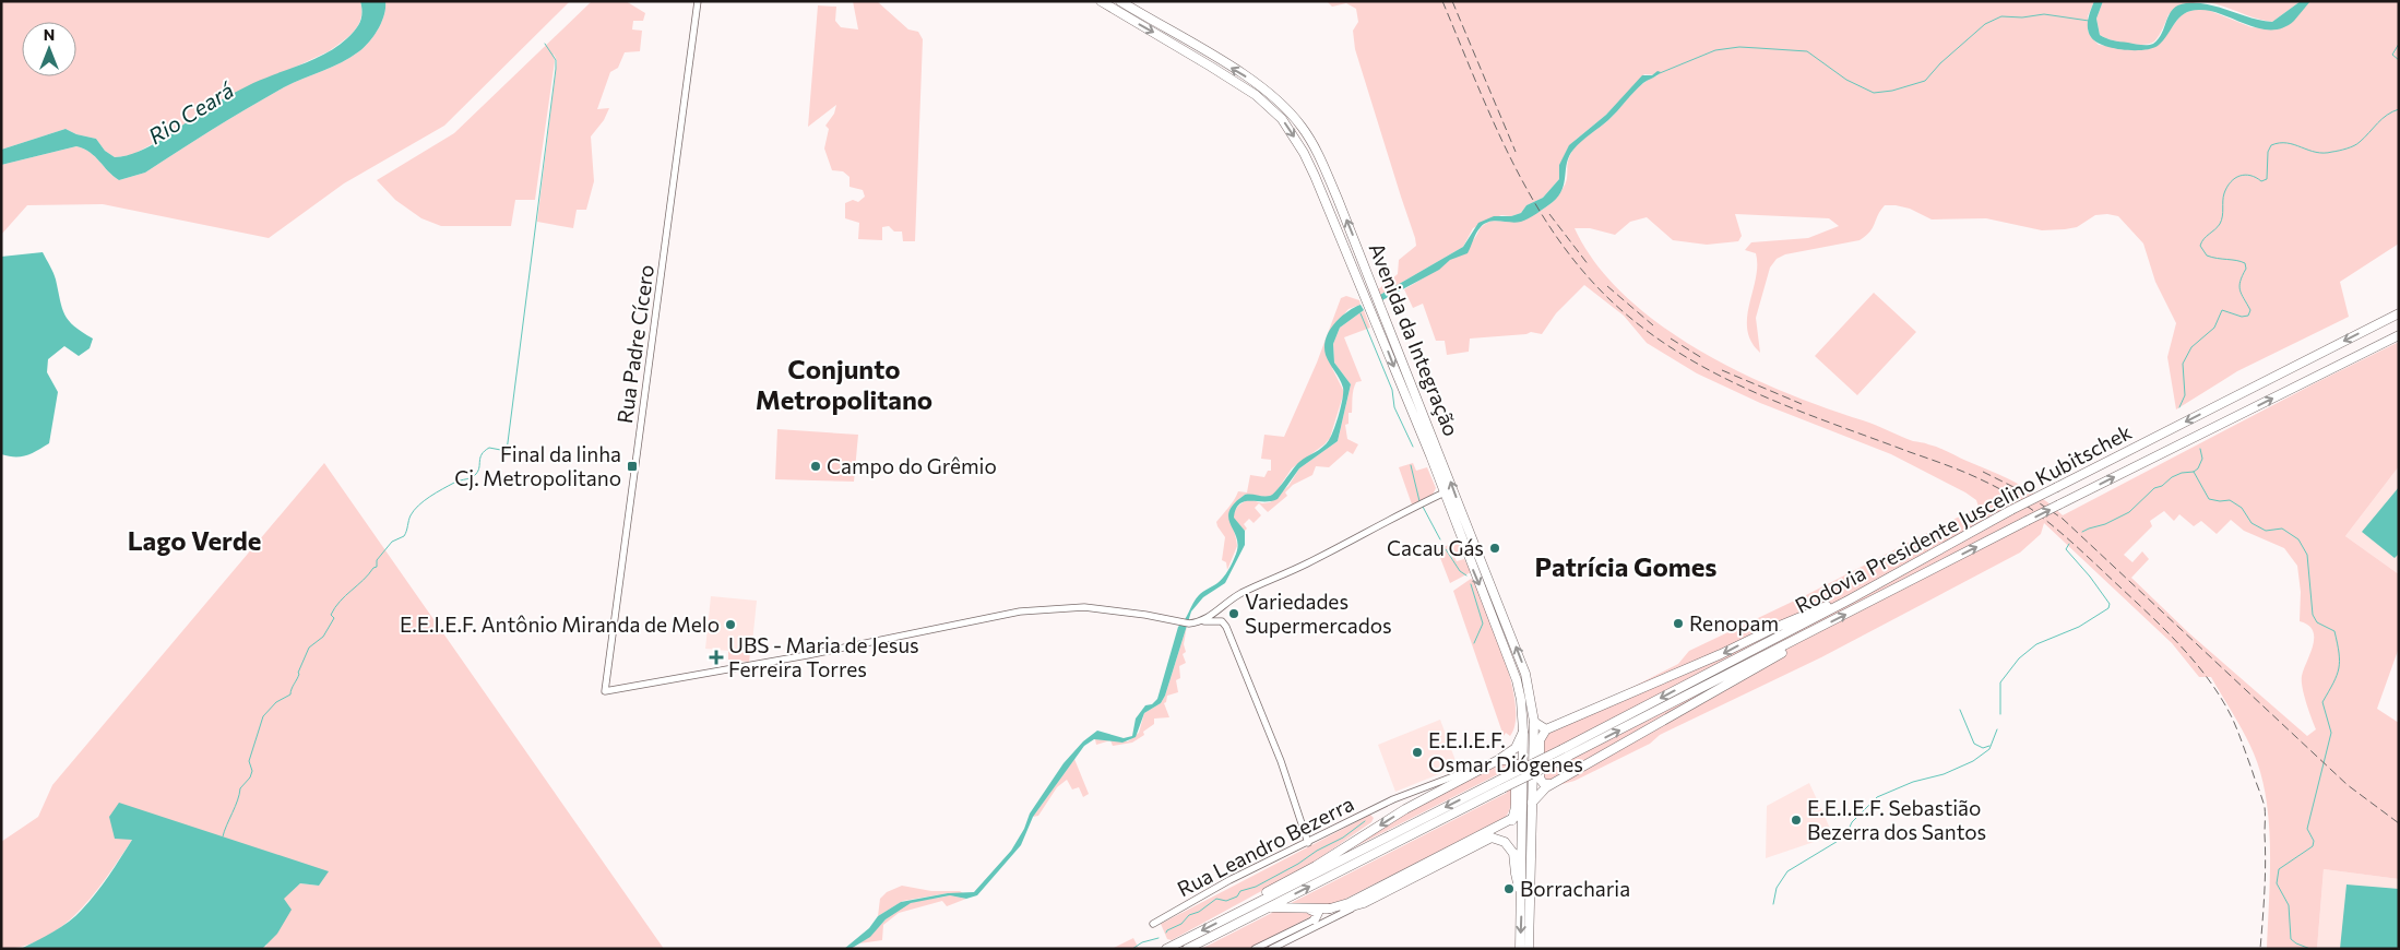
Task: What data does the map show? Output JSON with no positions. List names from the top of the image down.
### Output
{
  "streets": {
    "main road": ["Avenida da Integração", "Rodovia Presidente Juscelino Kubitschek"],
    "street": ["Rua Padre Cícero", "Rua Leandro Bezerra"]
  },
  "districts": ["Conjunto Metropolitano", "Lago Verde", "Patrícia Gomes"],
  "water": ["Rio Ceará"],
  "places": {
    "transit": ["Final da linha Cj. Metropolitano"],
    "other": [
      "Campo do Grêmio",
      "Cacau Gás",
      "Variedades Supermercados",
      "Renopam",
      "E.E.I.E.F. Antônio Miranda de Melo",
      "E.E.I.E.F. Osmar Diógenes",
      "E.E.I.E.F. Sebastião Bezerra dos Santos",
      "Borracharia"
    ],
    "health": ["UBS - Maria de Jesus Ferreira Torres"]
  },
  "north": "top"
}
